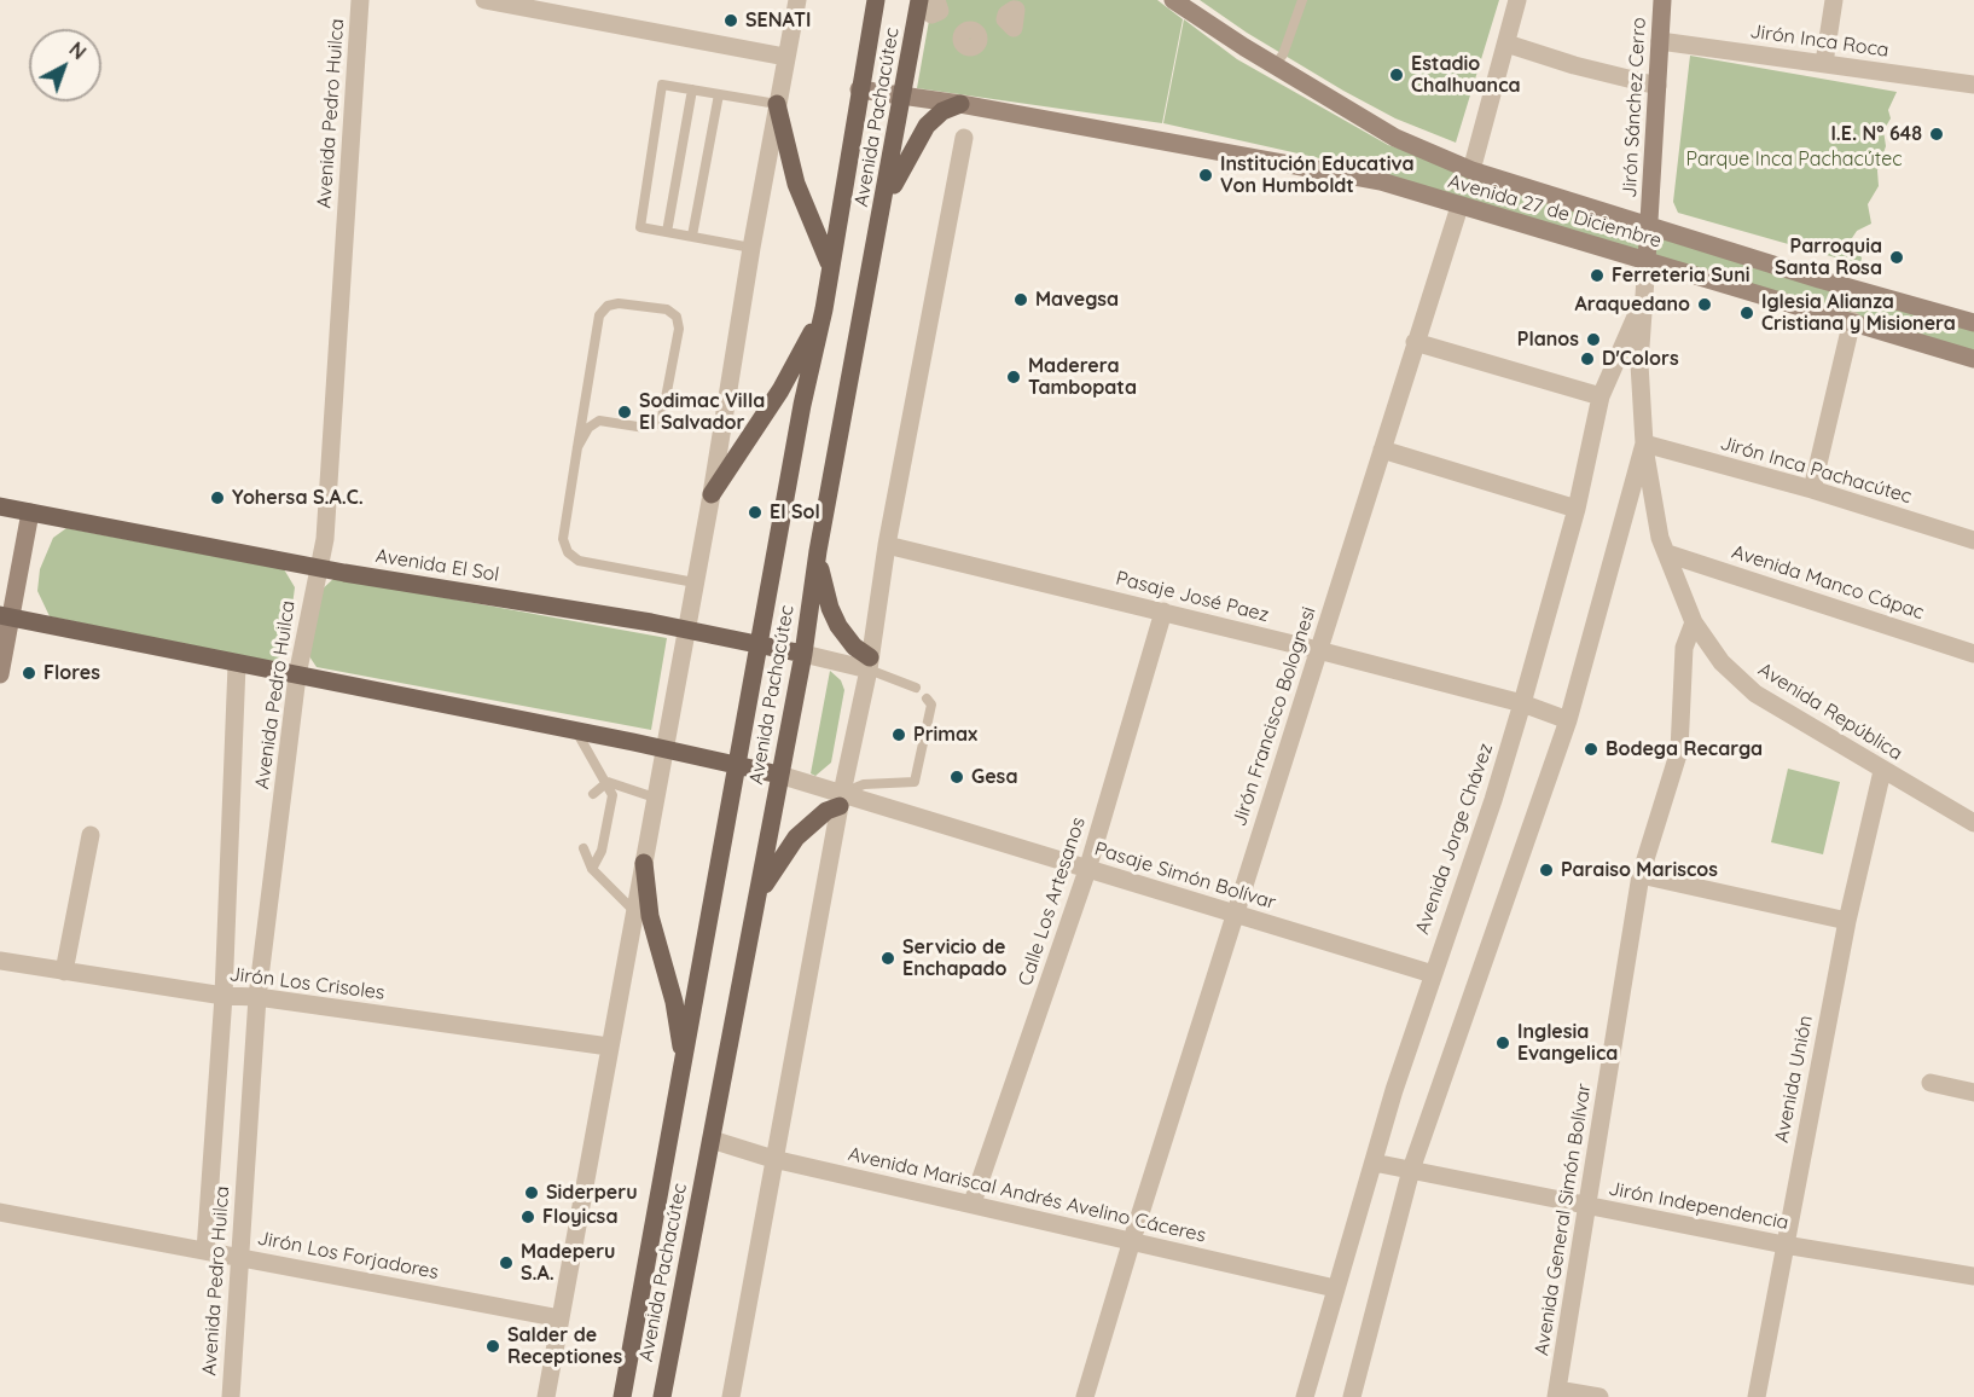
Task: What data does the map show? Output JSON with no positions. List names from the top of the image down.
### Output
{
  "streets": {
    "main road": ["Avenida Pachacútec", "Avenida El Sol"],
    "street": [
      "Jirón Inca Roca",
      "Jirón Sánchez Cerro",
      "Avenida Pedro Huilca",
      "Avenida 27 de Diciembre",
      "Jirón Inca Pachacútec",
      "Avenida Manco Cápac",
      "Pasaje José Paez",
      "Avenida República",
      "Jirón Francisco Bolognesi",
      "Avenida Jorge Chávez",
      "Pasaje Simón Bolívar",
      "Calle Los Artesanos",
      "Jirón Los Crisoles",
      "Avenida Unión",
      "Avenida Mariscal Andrés Avelino Cáceres",
      "Jirón Independencia",
      "Avenida General Simón Bolívar",
      "Jirón Los Forjadores"
    ]
  },
  "crossings": [
    ["Jirón Inca Roca", "Jirón Sánchez Cerro"],
    ["Jirón Sánchez Cerro", "Avenida 27 de Diciembre"],
    ["Jirón Sánchez Cerro", "Avenida Jorge Chávez"],
    ["Avenida Pedro Huilca", "Avenida El Sol"],
    ["Avenida Pedro Huilca", "Jirón Los Crisoles"],
    ["Avenida Pedro Huilca", "Jirón Los Forjadores"],
    ["Avenida Pachacútec", "Avenida 27 de Diciembre"],
    ["Avenida Pachacútec", "Avenida El Sol"],
    ["Avenida Pachacútec", "Avenida Mariscal Andrés Avelino Cáceres"],
    ["Avenida 27 de Diciembre", "Jirón Francisco Bolognesi"],
    ["Avenida 27 de Diciembre", "Avenida Jorge Chávez"],
    ["Jirón Inca Pachacútec", "Avenida República"],
    ["Jirón Inca Pachacútec", "Avenida Jorge Chávez"],
    ["Avenida Manco Cápac", "Avenida República"],
    ["Pasaje José Paez", "Jirón Francisco Bolognesi"],
    ["Pasaje José Paez", "Avenida Jorge Chávez"],
    ["Pasaje José Paez", "Calle Los Artesanos"],
    ["Avenida República", "Avenida Jorge Chávez"],
    ["Avenida República", "Avenida Unión"],
    ["Avenida República", "Avenida General Simón Bolívar"],
    ["Jirón Francisco Bolognesi", "Pasaje Simón Bolívar"],
    ["Jirón Francisco Bolognesi", "Avenida Mariscal Andrés Avelino Cáceres"],
    ["Avenida Jorge Chávez", "Pasaje Simón Bolívar"],
    ["Avenida Jorge Chávez", "Avenida Mariscal Andrés Avelino Cáceres"],
    ["Avenida Jorge Chávez", "Jirón Independencia"],
    ["Pasaje Simón Bolívar", "Calle Los Artesanos"],
    ["Calle Los Artesanos", "Avenida Mariscal Andrés Avelino Cáceres"],
    ["Avenida Unión", "Jirón Independencia"],
    ["Jirón Independencia", "Avenida General Simón Bolívar"]
  ],
  "parks": ["Parque Inca Pachacútec"],
  "places": [
    "SENATI",
    "Estadio Chalhuanca",
    "I.E. N° 648",
    "Institución Educativa Von Humboldt",
    "Parroquia Santa Rosa",
    "Ferreteria Suni",
    "Mavegsa",
    "Araquedano",
    "Iglesia Alianza Cristiana y Misionera",
    "Planos",
    "D'Colors",
    "Maderera Tambopata",
    "Sodimac Villa El Salvador",
    "Yohersa S.A.C.",
    "El Sol",
    "Flores",
    "Primax",
    "Bodega Recarga",
    "Gesa",
    "Paraiso Mariscos",
    "Servicio de Enchapado",
    "Inglesia Evangelica",
    "Siderperu",
    "Floyicsa",
    "Madeperu S.A.",
    "Salder de Receptiones"
  ],
  "north": "top right"
}
